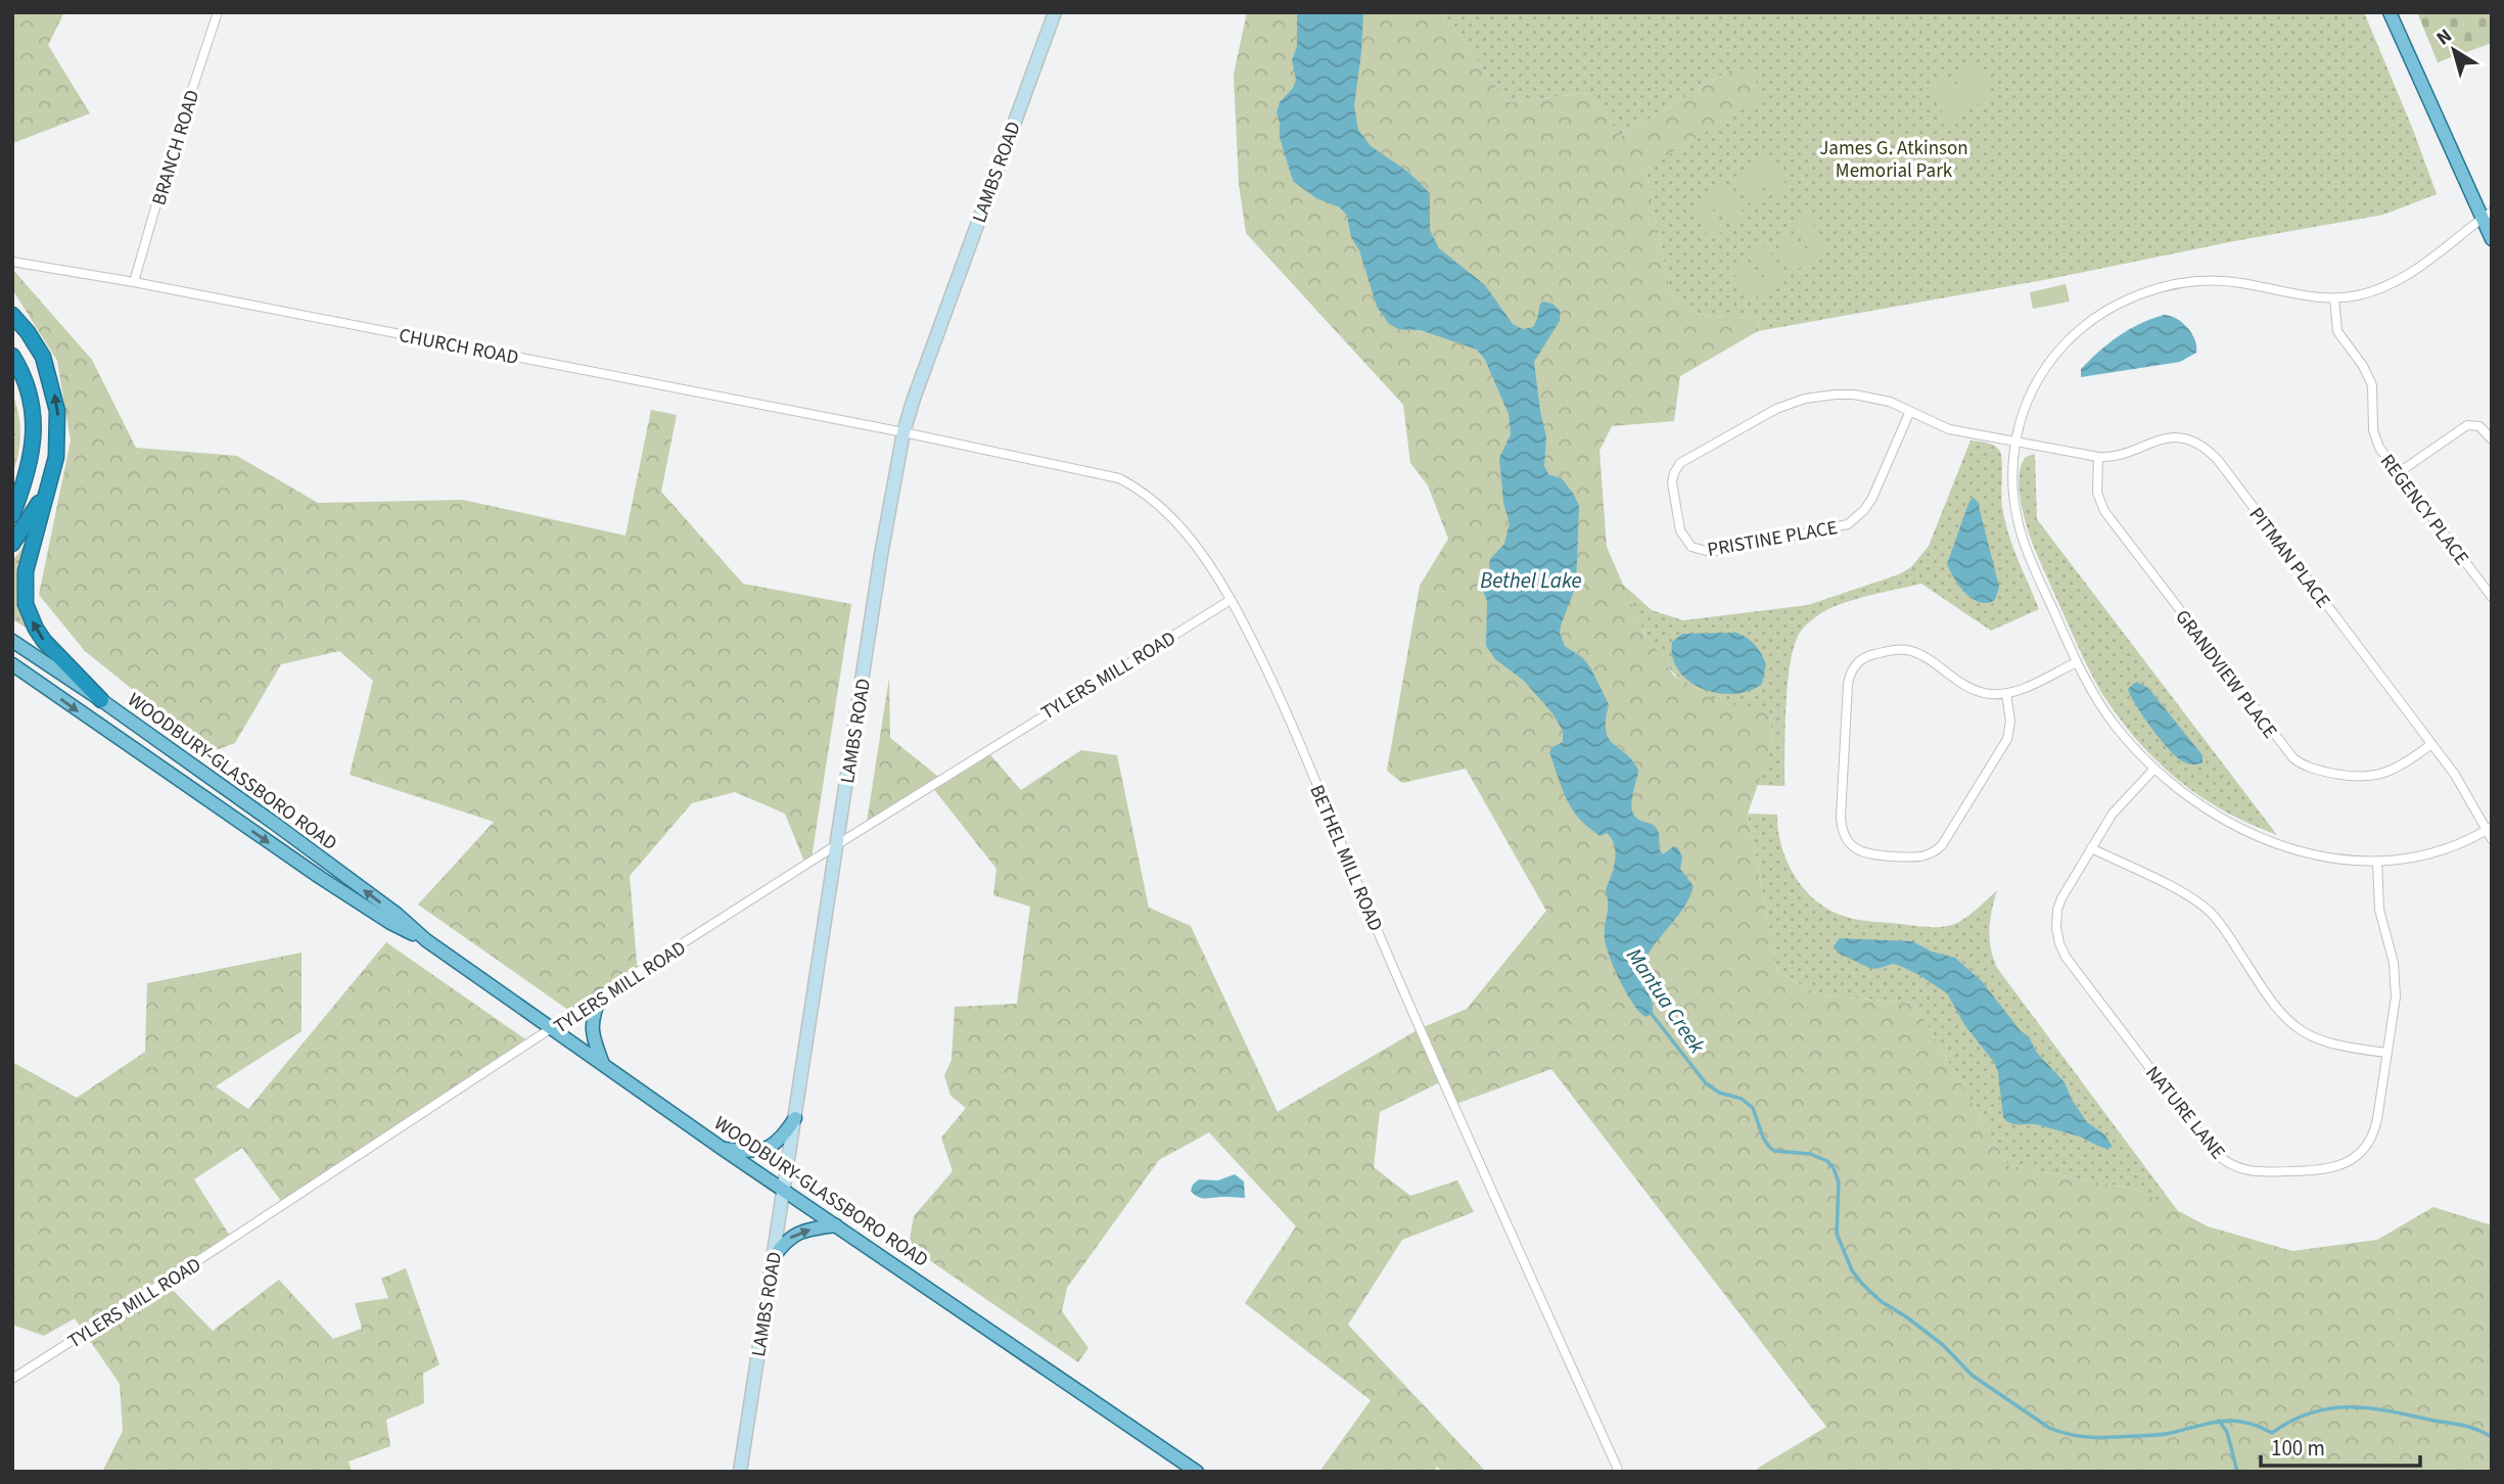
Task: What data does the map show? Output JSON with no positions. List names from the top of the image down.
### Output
{
  "streets": {
    "main road": ["LAMBS ROAD", "WOODBURY-GLASSBORO ROAD"],
    "street": [
      "BRANCH ROAD",
      "CHURCH ROAD",
      "REGENCY PLACE",
      "PRISTINE PLACE",
      "PITMAN PLACE",
      "GRANDVIEW PLACE",
      "TYLERS MILL ROAD",
      "BETHEL MILL ROAD",
      "NATURE LANE"
    ]
  },
  "crossings": [
    ["BRANCH ROAD", "CHURCH ROAD"],
    ["LAMBS ROAD", "CHURCH ROAD"],
    ["LAMBS ROAD", "TYLERS MILL ROAD"],
    ["LAMBS ROAD", "WOODBURY-GLASSBORO ROAD"],
    ["LAMBS ROAD", "BETHEL MILL ROAD"],
    ["CHURCH ROAD", "BETHEL MILL ROAD"],
    ["PRISTINE PLACE", "PITMAN PLACE"],
    ["PITMAN PLACE", "GRANDVIEW PLACE"],
    ["TYLERS MILL ROAD", "WOODBURY-GLASSBORO ROAD"],
    ["TYLERS MILL ROAD", "BETHEL MILL ROAD"]
  ],
  "water": ["Bethel Lake", "Mantua Creek"],
  "parks": ["James G. Atkinson Memorial Park"],
  "scale_bar": "100 m",
  "north": "top left"
}
